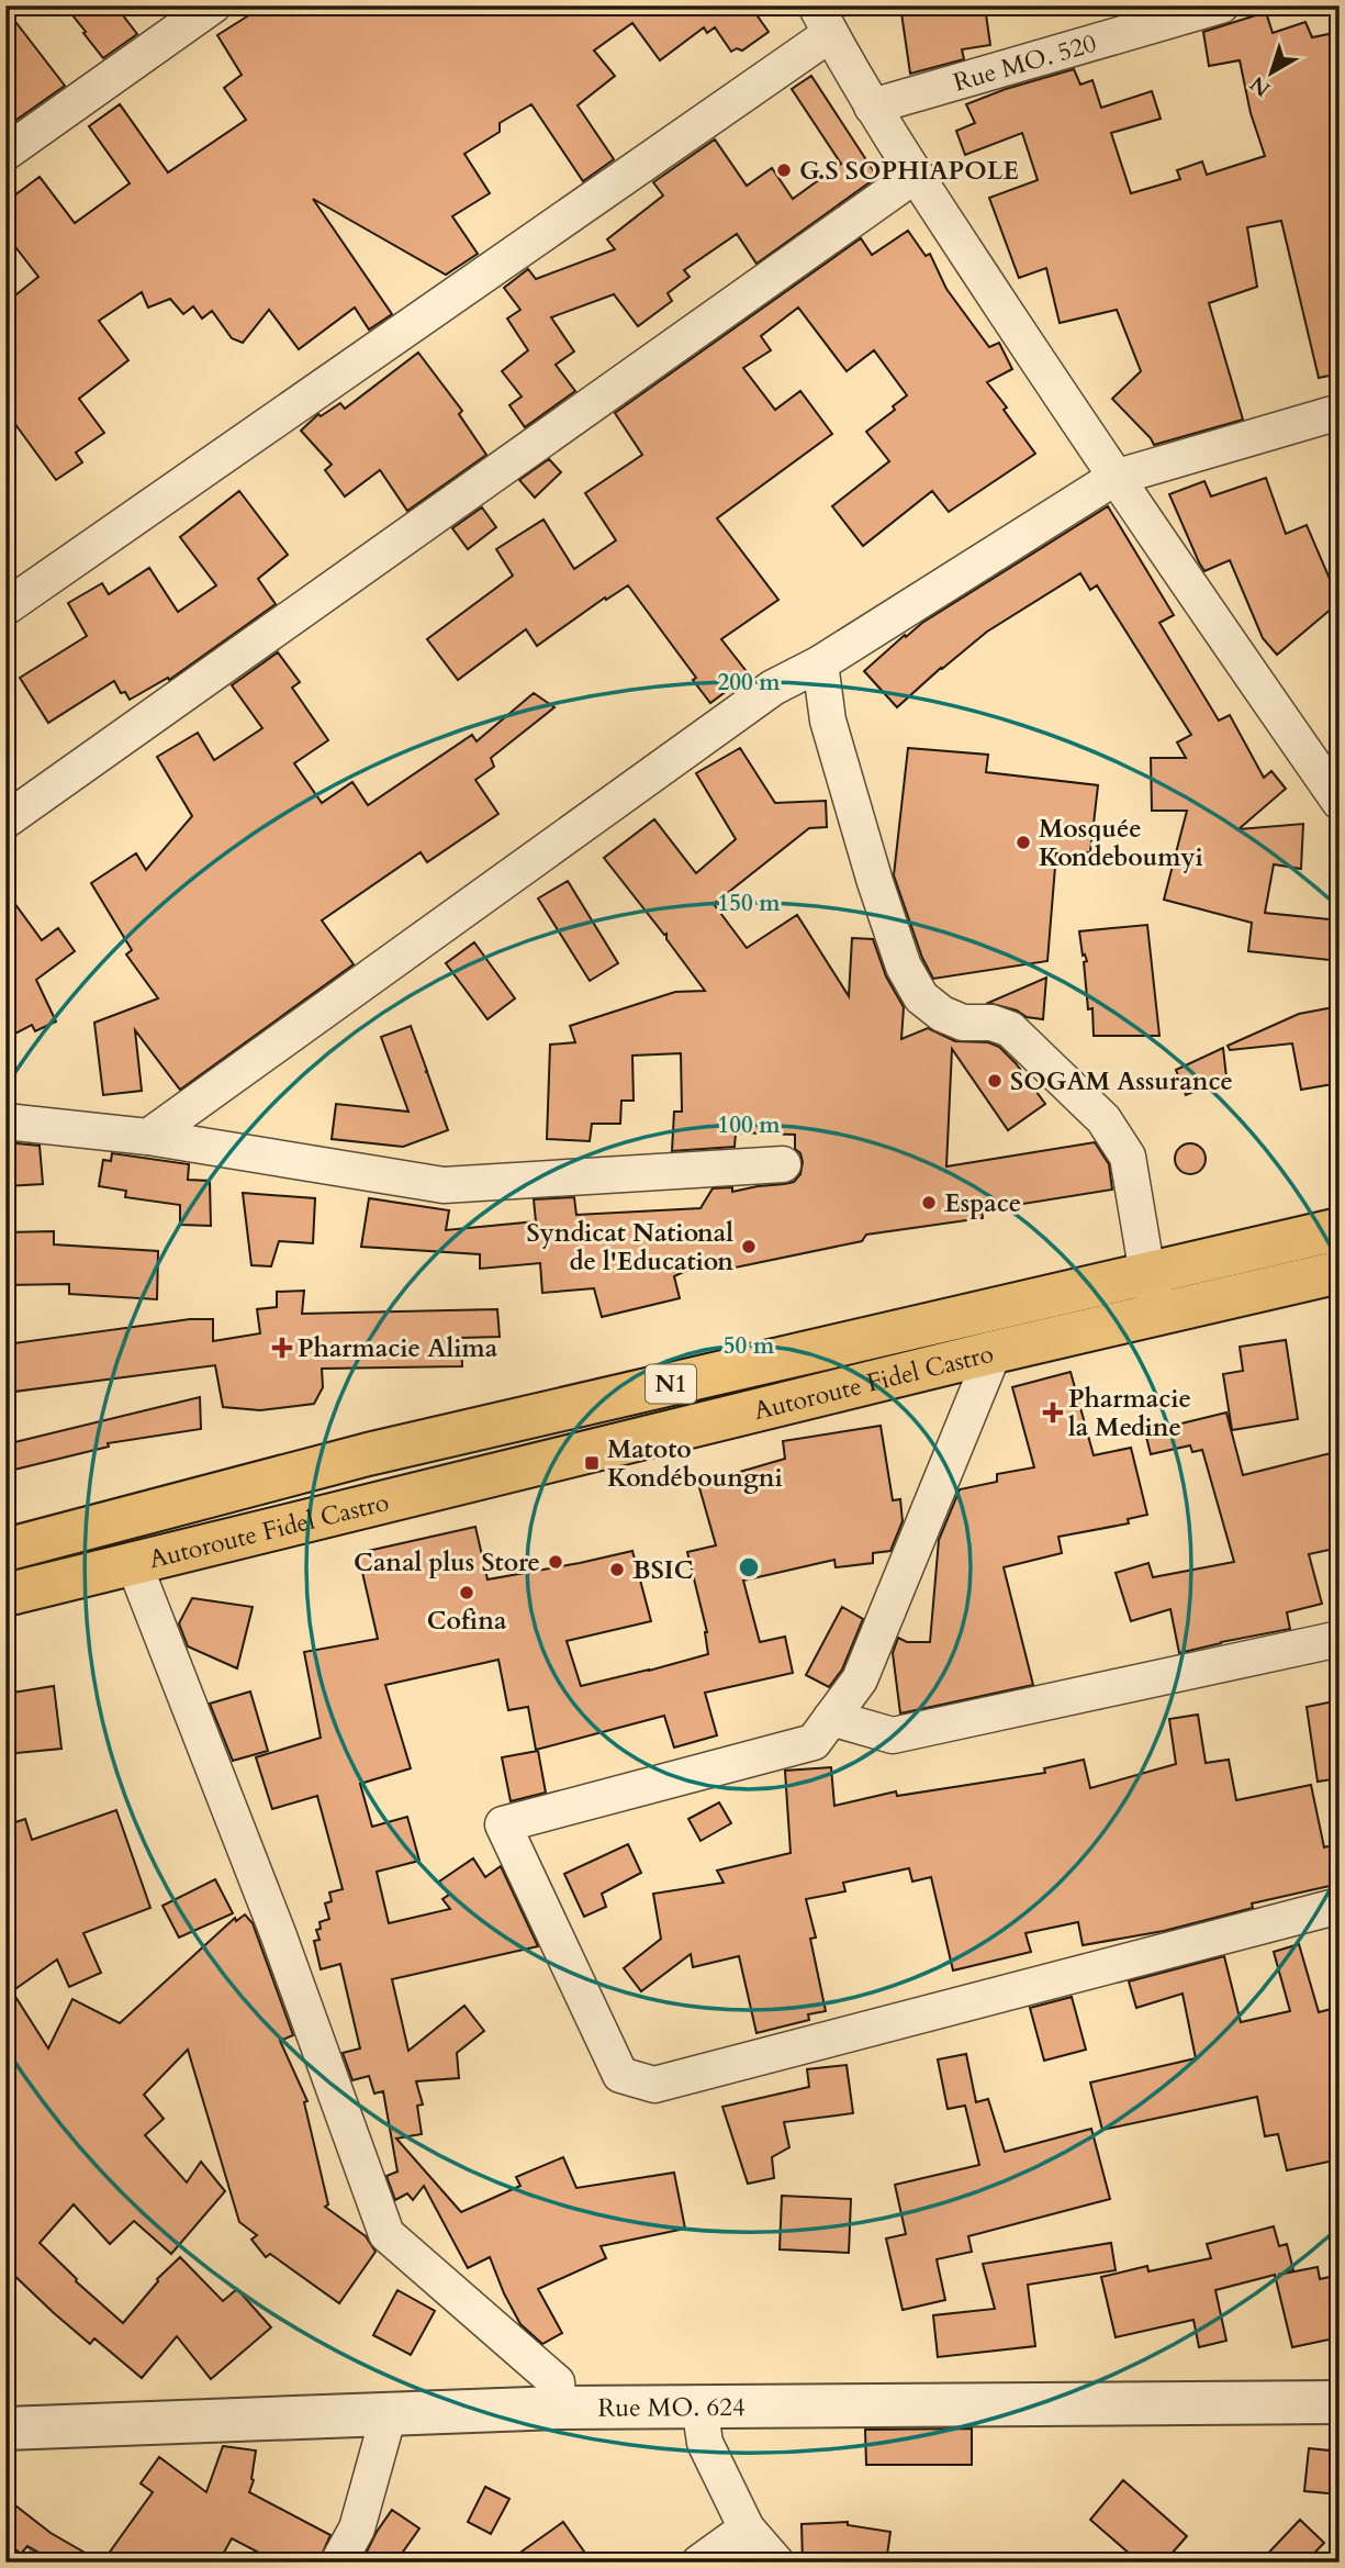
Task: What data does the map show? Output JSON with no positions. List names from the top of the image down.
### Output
{
  "streets": {
    "highway": ["Autoroute Fidel Castro", "N1"],
    "street": ["Rue MO. 520", "Rue MO. 624"]
  },
  "places": {
    "other": [
      "G.S SOPHIAPOLE",
      "Mosquée Kondeboumyi",
      "SOGAM Assurance",
      "Espace",
      "Syndicat National de l'Education",
      "Canal plus Store",
      "BSIC",
      "Cofina"
    ],
    "health": ["Pharmacie Alima", "Pharmacie la Medine"],
    "transit": ["Matoto Kondéboungni"]
  },
  "north": "bottom left",
  "rings": [
    "200 m",
    "150 m",
    "100 m",
    "50 m"
  ]
}
